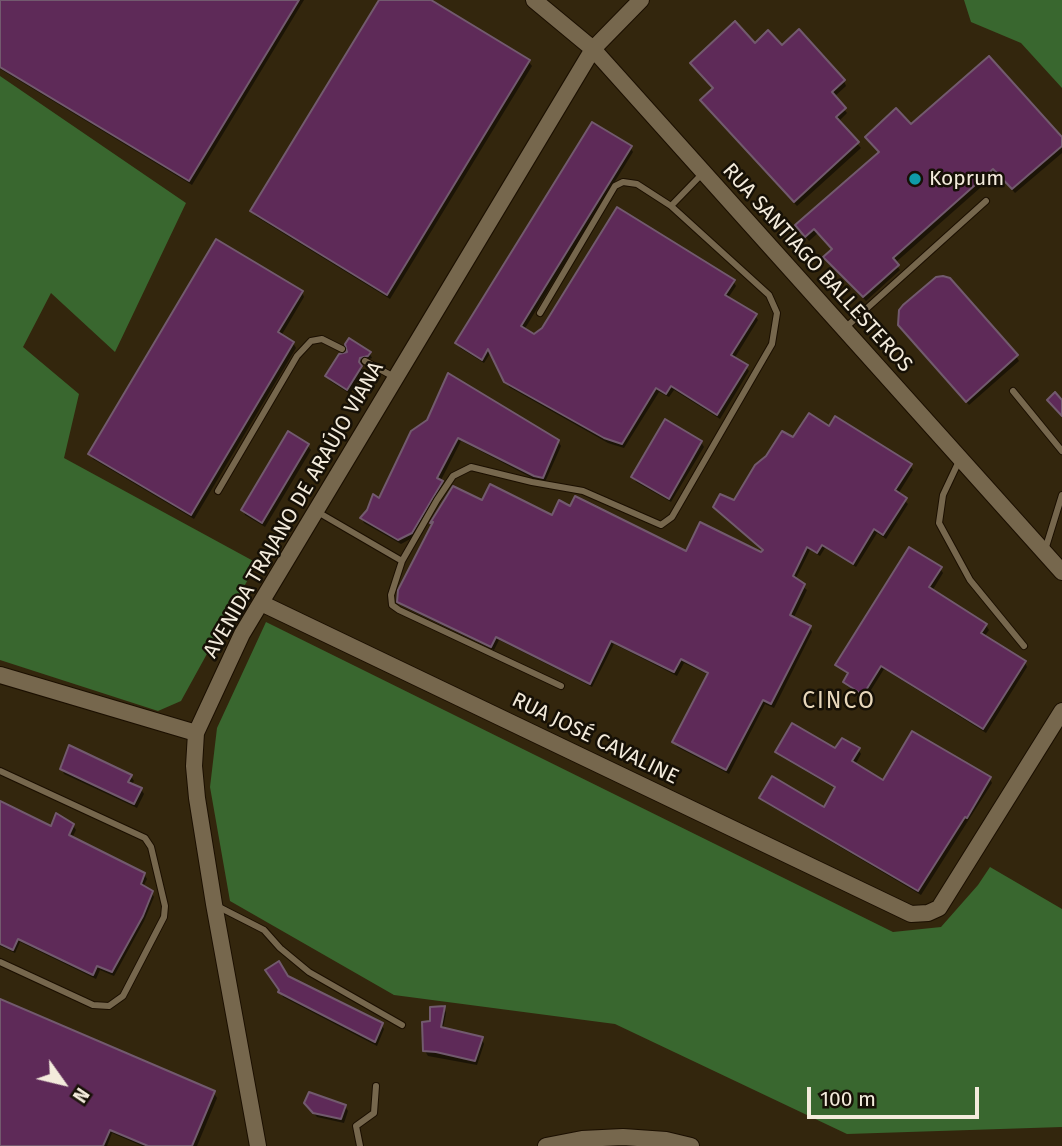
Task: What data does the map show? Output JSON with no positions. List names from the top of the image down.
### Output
{
  "streets": {
    "street": ["RUA SANTIAGO BALLESTEROS", "AVENIDA TRAJANO DE ARAÚJO VIANA", "RUA JOSÉ CAVALINE"]
  },
  "crossings": [
    ["RUA SANTIAGO BALLESTEROS", "AVENIDA TRAJANO DE ARAÚJO VIANA"],
    ["AVENIDA TRAJANO DE ARAÚJO VIANA", "RUA JOSÉ CAVALINE"]
  ],
  "districts": ["CINCO"],
  "places": ["Koprum"],
  "scale_bar": "100 m",
  "north": "bottom right"
}
